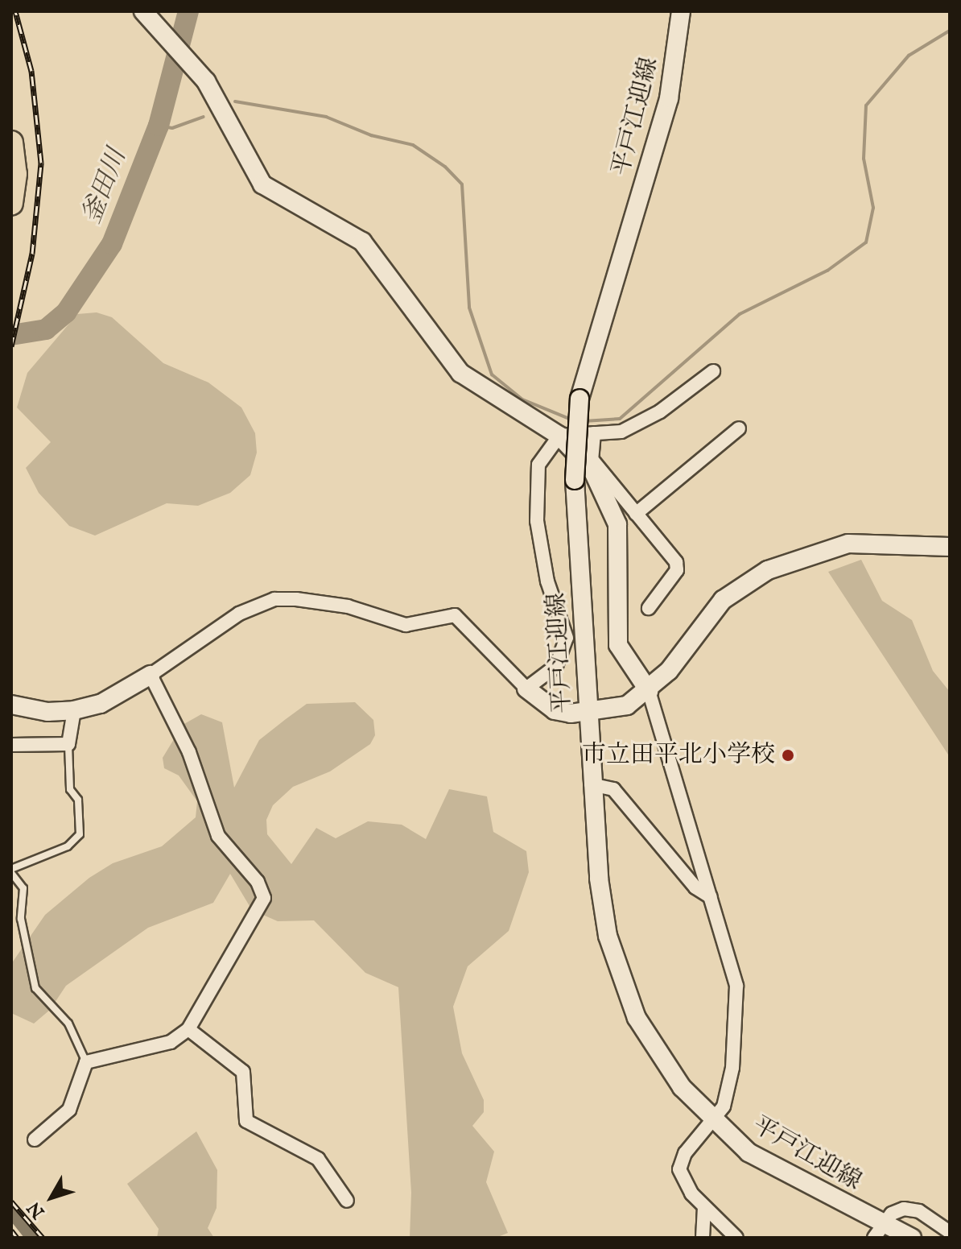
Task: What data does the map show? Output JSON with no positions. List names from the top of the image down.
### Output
{
  "streets": {
    "street": ["平戸江迎線"]
  },
  "water": ["釜田川"],
  "places": ["市立田平北小学校"],
  "north": "bottom left"
}
